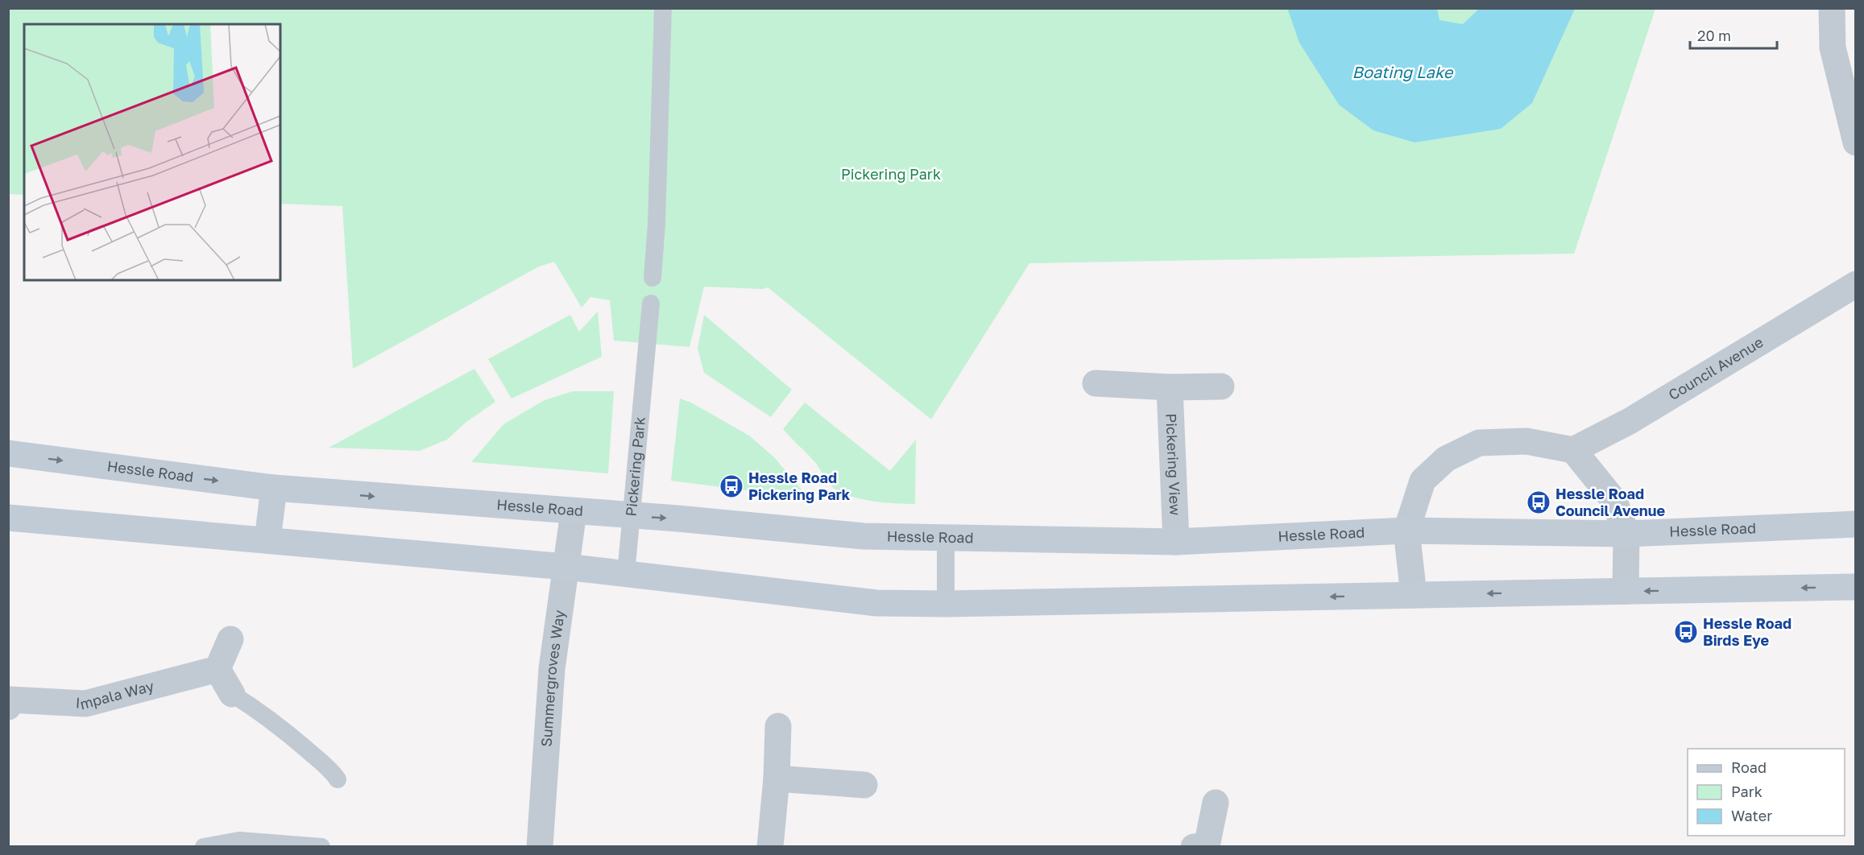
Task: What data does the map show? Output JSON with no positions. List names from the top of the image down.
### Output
{
  "streets": {
    "street": [
      "Council Avenue",
      "Pickering View",
      "Hessle Road",
      "Summergroves Way",
      "Impala Way"
    ],
    "lane": ["Pickering Park"]
  },
  "crossings": [
    ["Pickering View", "Hessle Road"],
    ["Pickering Park", "Hessle Road"],
    ["Hessle Road", "Summergroves Way"]
  ],
  "water": ["Boating Lake"],
  "parks": ["Pickering Park"],
  "places": {
    "bus stop": ["Hessle Road Pickering Park", "Hessle Road Council Avenue", "Hessle Road Birds Eye"]
  },
  "legend": ["Road", "Park", "Water"],
  "scale_bar": "20 m"
}
